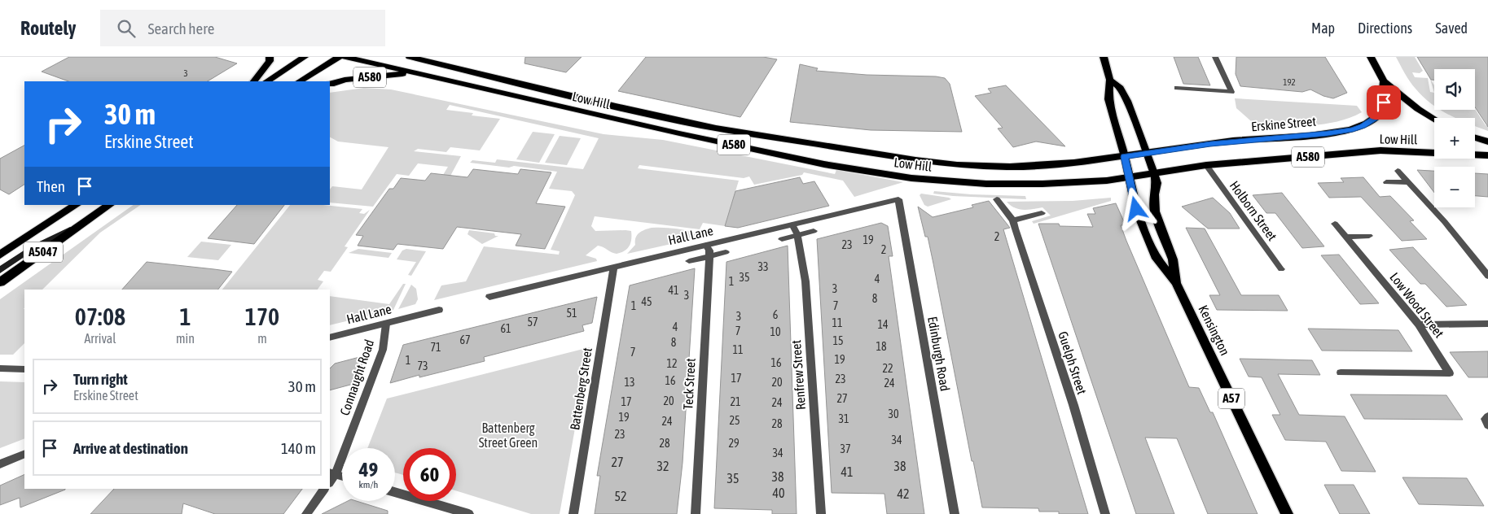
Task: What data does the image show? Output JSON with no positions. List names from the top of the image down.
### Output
{
  "streets": {
    "highway": [
      "A580",
      "Low Hill",
      "Erskine Street",
      "A5047"
    ],
    "main road": ["Kensington", "A57"],
    "street": [
      "Holborn Street",
      "Hall Lane",
      "Low Wood Street",
      "Edinburgh Road",
      "Guelph Street",
      "Renfrew Street",
      "Connaught Road",
      "Teck Street",
      "Battenberg Street"
    ]
  },
  "crossings": [
    ["A580", "Low Hill"],
    ["Low Hill", "Erskine Street"],
    ["Low Hill", "Holborn Street"],
    ["Low Hill", "Kensington"],
    ["Low Hill", "A57"],
    ["Erskine Street", "Kensington"],
    ["Erskine Street", "A57"],
    ["Hall Lane", "Edinburgh Road"],
    ["Hall Lane", "Renfrew Street"],
    ["Hall Lane", "Connaught Road"],
    ["Hall Lane", "Teck Street"],
    ["Hall Lane", "Battenberg Street"],
    ["Kensington", "A57"]
  ],
  "parks": ["Battenberg Street Green"],
  "house_numbers": [
    "3",
    "192",
    "2",
    "19",
    "23",
    "2",
    "33",
    "35",
    "4",
    "1",
    "3",
    "41",
    "3",
    "8",
    "45",
    "1",
    "7",
    "51",
    "6",
    "3",
    "57",
    "11",
    "14",
    "4",
    "61",
    "7",
    "10",
    "67",
    "15",
    "8",
    "18",
    "71",
    "11",
    "7",
    "19",
    "1",
    "16",
    "12",
    "73",
    "22",
    "17",
    "23",
    "16",
    "13",
    "20",
    "24",
    "27",
    "20",
    "17",
    "21",
    "24",
    "30",
    "19",
    "31",
    "25",
    "24",
    "28",
    "23",
    "34",
    "28",
    "29",
    "37",
    "34",
    "27",
    "32",
    "38",
    "41",
    "38",
    "35",
    "40",
    "42",
    "52"
  ],
  "page": {
    "header": "Routely",
    "search": "Search here",
    "nav": ["Map", "Directions", "Saved"],
    "map_buttons": ["+", "−"],
    "turn": ["30 m", "Erskine Street"],
    "then": "Then",
    "eta": [
      "07:08",
      "Arrival",
      "1",
      "min",
      "170",
      "m"
    ],
    "list": [
      {
        "name": "Turn right",
        "note": "Erskine Street",
        "value": "30 m"
      },
      {
        "name": "Arrive at destination",
        "value": "140 m"
      }
    ],
    "speed": "49 km/h",
    "limit": "60"
  }
}
